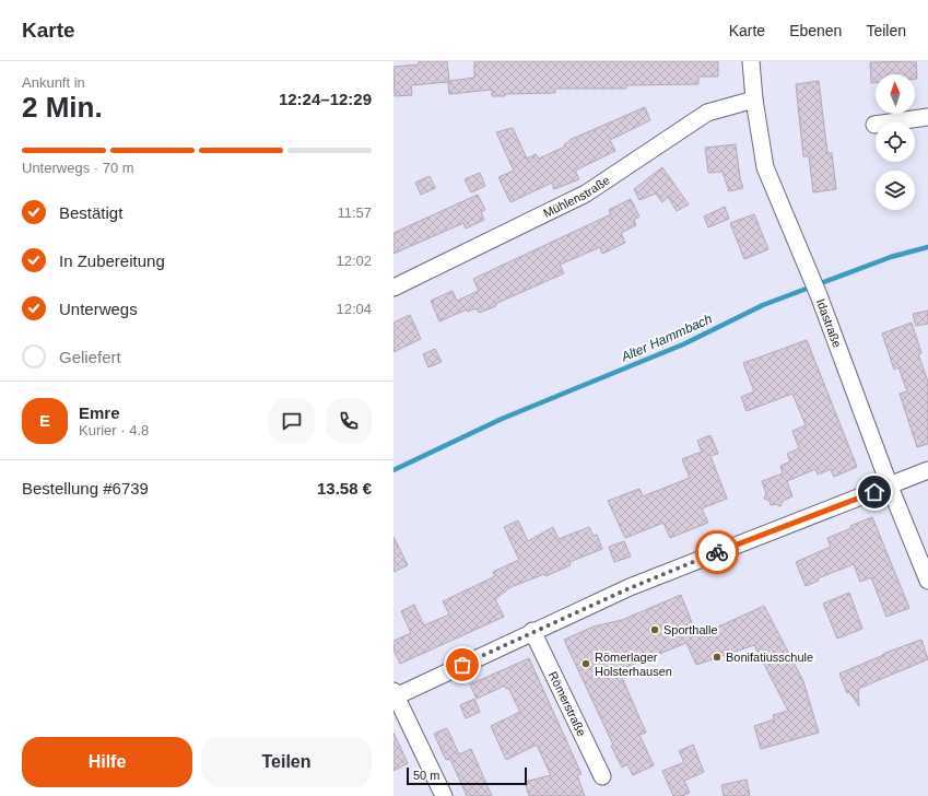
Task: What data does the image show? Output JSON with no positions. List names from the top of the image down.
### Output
{
  "streets": {
    "street": ["Mühlenstraße", "Idastraße", "Römerstraße"]
  },
  "crossings": [
    ["Mühlenstraße", "Idastraße"]
  ],
  "water": ["Alter Hammbach"],
  "places": ["Sporthalle", "Bonifatiusschule", "Römerlager Holsterhausen"],
  "scale_bar": "50 m",
  "north": "top",
  "page": {
    "header": "Karte",
    "nav": ["Karte", "Ebenen", "Teilen"],
    "heading": ["2 Min.", "Ankunft in", "12:24–12:29"],
    "panel": [
      "Emre",
      "Kurier · 4.8",
      "Bestellung #6739",
      "13.58 €"
    ],
    "bar": "Unterwegs · 70 m",
    "list": [
      ["Bestätigt", "11:57"],
      ["In Zubereitung", "12:02"],
      ["Unterwegs", "12:04"],
      "Geliefert"
    ],
    "round": "E",
    "buttons": ["Hilfe", "Teilen"],
    "scale": "50 m"
  }
}
